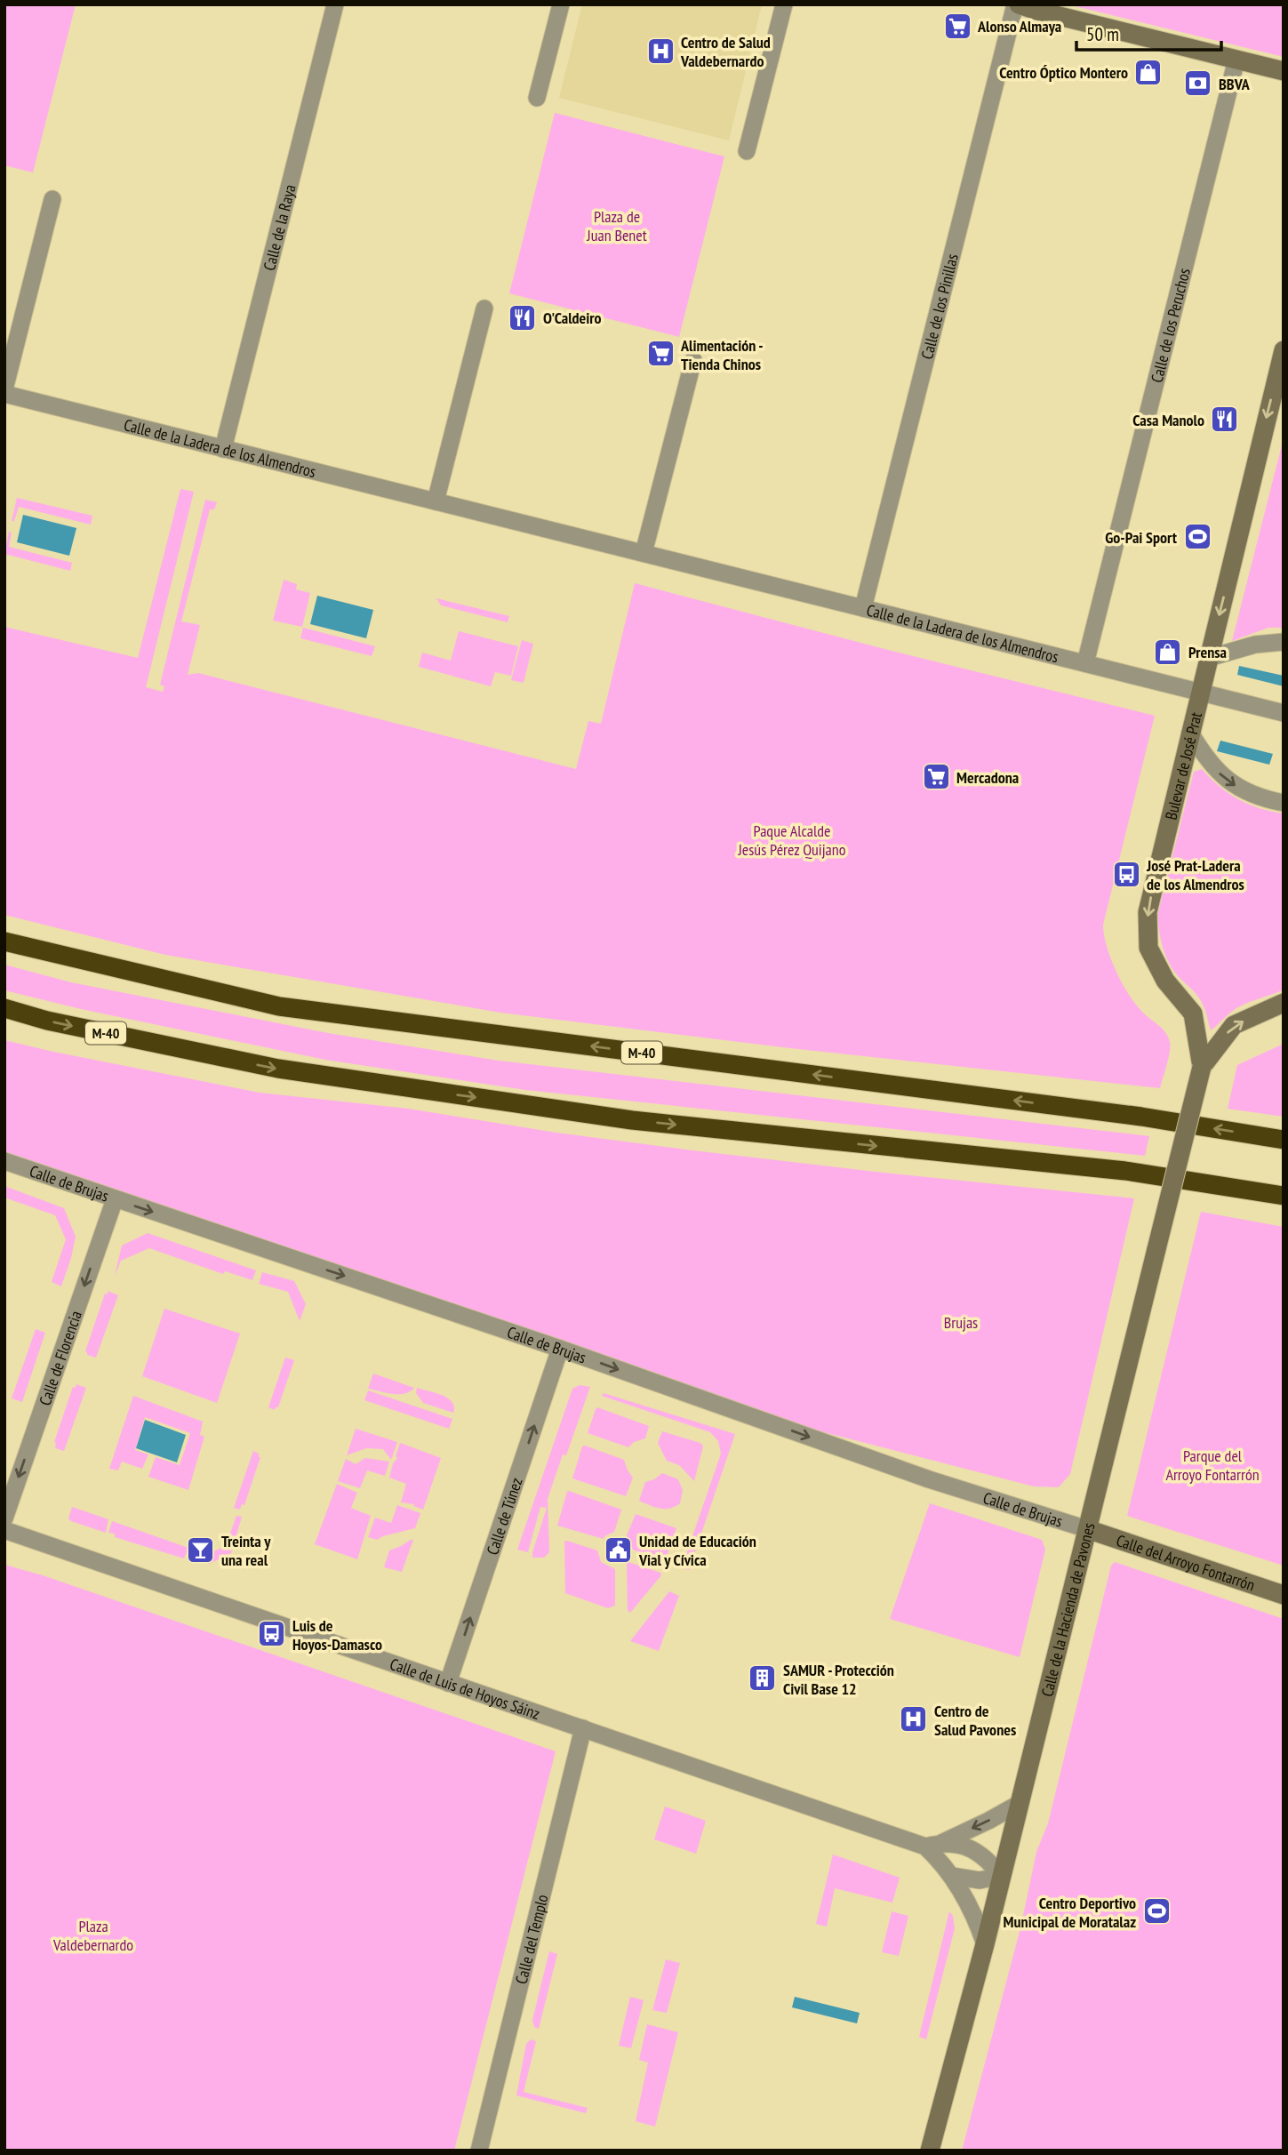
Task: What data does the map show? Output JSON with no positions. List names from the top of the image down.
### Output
{
  "streets": {
    "highway": ["M-40"],
    "street": [
      "Calle de la Raya",
      "Calle de los Pinillas",
      "Calle de los Peruchos",
      "Calle de la Ladera de los Almendros",
      "Bulevar de José Prat",
      "Calle de Brujas",
      "Calle de Florencia",
      "Calle de Túnez",
      "Calle del Arroyo Fontarrón",
      "Calle de la Hacienda de Pavones",
      "Calle de Luis de Hoyos Sáinz",
      "Calle del Templo"
    ]
  },
  "crossings": [
    ["Calle de la Raya", "Calle de la Ladera de los Almendros"],
    ["Calle de los Pinillas", "Calle de la Ladera de los Almendros"],
    ["Calle de los Peruchos", "Calle de la Ladera de los Almendros"],
    ["Calle de la Ladera de los Almendros", "Bulevar de José Prat"],
    ["Bulevar de José Prat", "Calle de la Hacienda de Pavones"],
    ["Calle de Brujas", "Calle de Florencia"],
    ["Calle de Brujas", "Calle de Túnez"],
    ["Calle de Brujas", "Calle del Arroyo Fontarrón"],
    ["Calle de Brujas", "Calle de la Hacienda de Pavones"],
    ["Calle de Túnez", "Calle de Luis de Hoyos Sáinz"],
    ["Calle del Arroyo Fontarrón", "Calle de la Hacienda de Pavones"],
    ["Calle de la Hacienda de Pavones", "Calle de Luis de Hoyos Sáinz"],
    ["Calle de Luis de Hoyos Sáinz", "Calle del Templo"]
  ],
  "one_way": [
    "Bulevar de José Prat",
    "Calle de Brujas",
    "Calle de Florencia",
    "Calle de Túnez"
  ],
  "parks": [
    "Plaza de Juan Benet",
    "Paque Alcalde Jesús Pérez Quijano",
    "Brujas",
    "Parque del Arroyo Fontarrón",
    "Plaza Valdebernardo"
  ],
  "places": {
    "supermarket": ["Alonso Almaya", "Alimentación - Tienda Chinos", "Mercadona"],
    "hospital": ["Centro de Salud Valdebernardo", "Centro de Salud Pavones"],
    "shop": ["Centro Óptico Montero", "Prensa"],
    "bank": ["BBVA"],
    "restaurant": ["O'Caldeiro", "Casa Manolo"],
    "sports": ["Go-Pai Sport", "Centro Deportivo Municipal de Moratalaz"],
    "bus stop": ["José Prat-Ladera de los Almendros", "Luis de Hoyos-Damasco"],
    "bar": ["Treinta y una real"],
    "public building": ["Unidad de Educación Vial y Cívica"],
    "building": ["SAMUR - Protección Civil Base 12"]
  },
  "scale_bar": "50 m"
}
